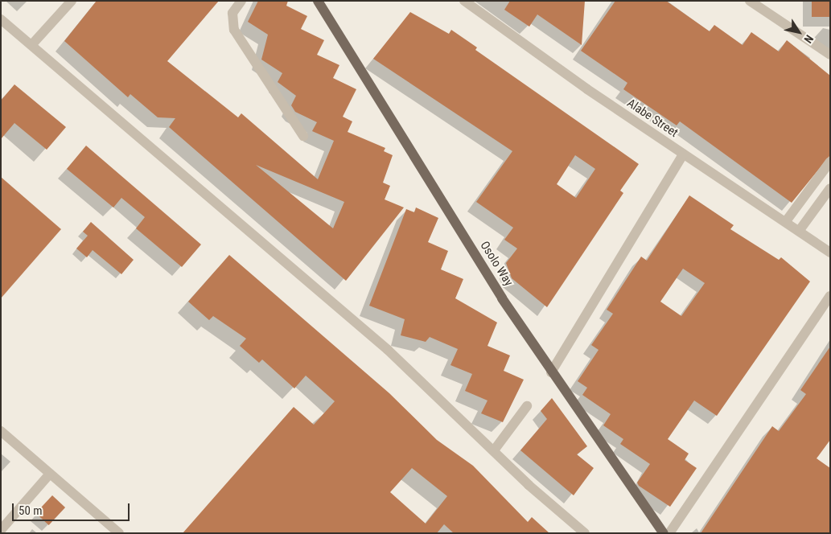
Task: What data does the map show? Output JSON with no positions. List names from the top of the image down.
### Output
{
  "streets": {
    "main road": ["Osolo Way"],
    "street": ["Alabe Street"]
  },
  "scale_bar": "50 m",
  "north": "bottom right"
}
